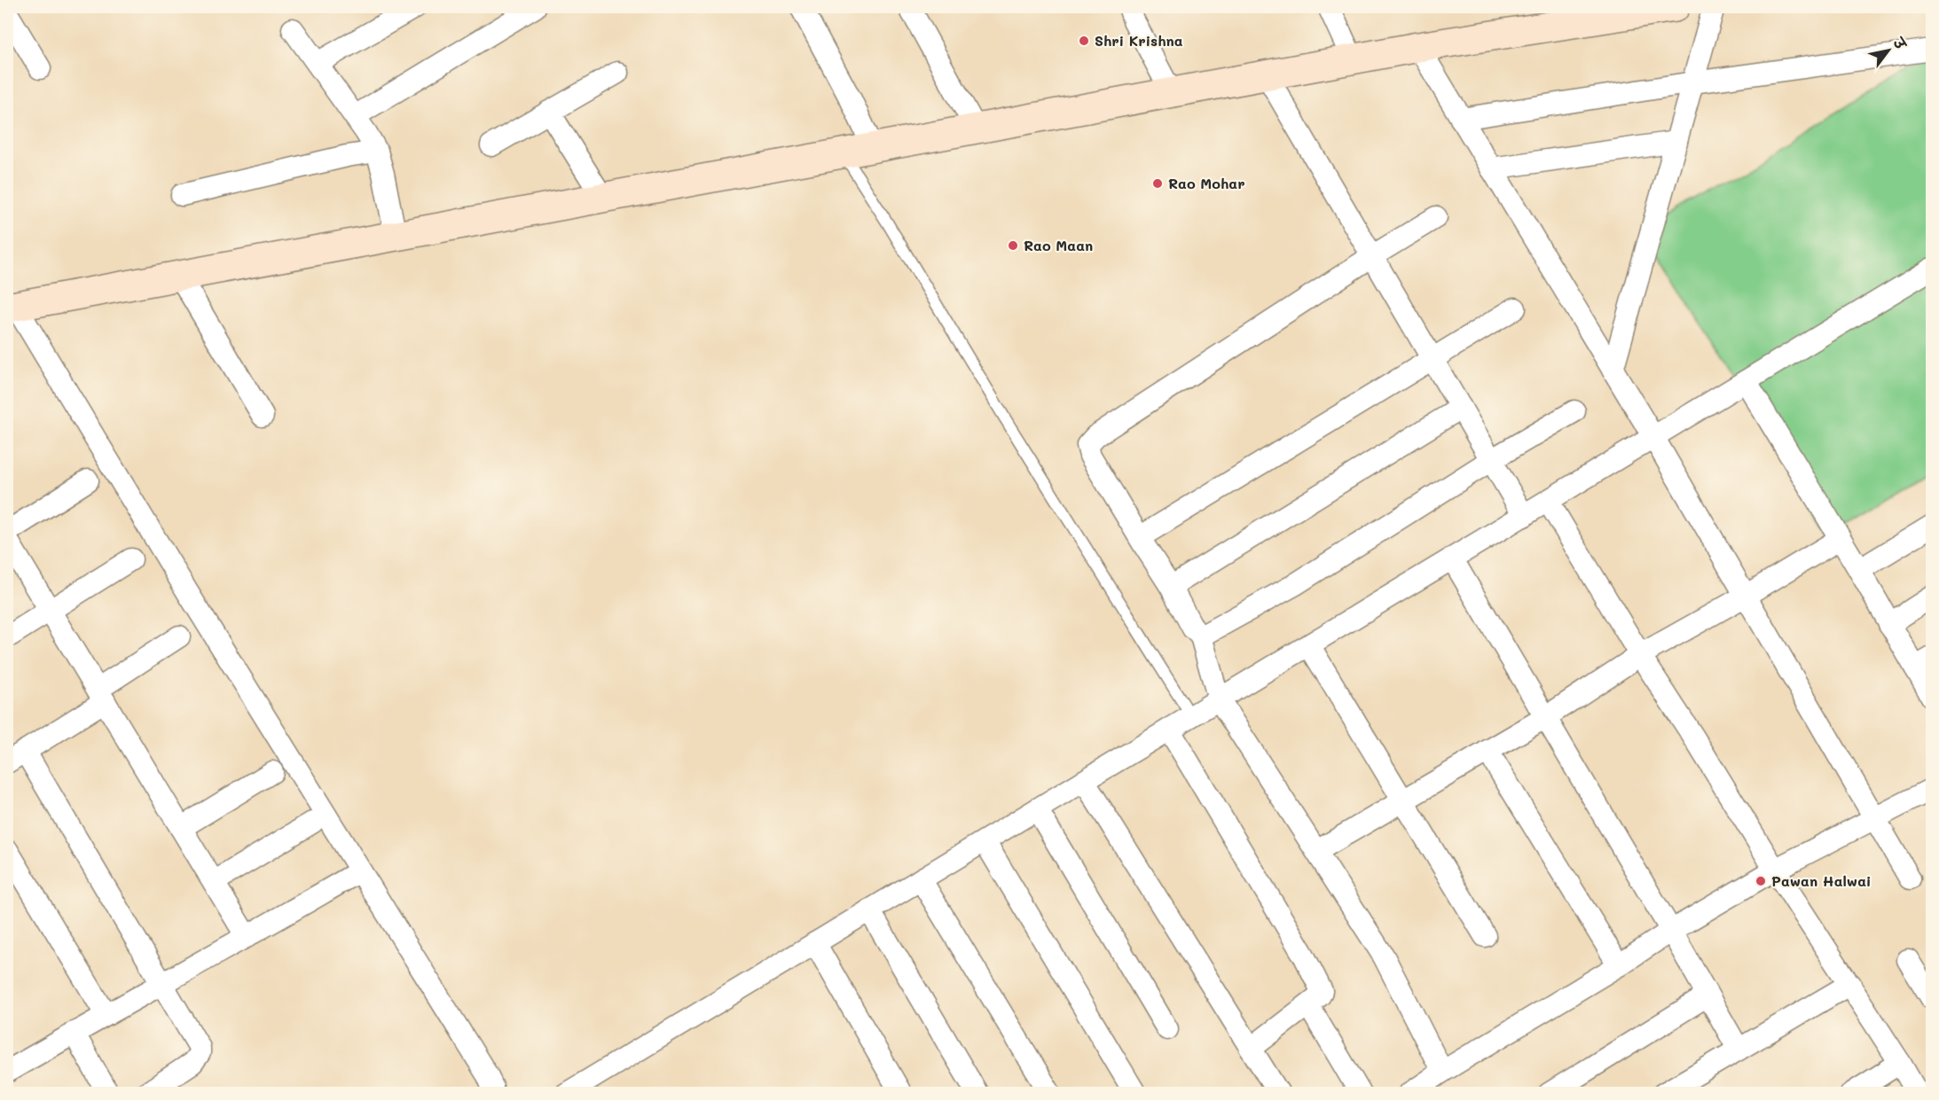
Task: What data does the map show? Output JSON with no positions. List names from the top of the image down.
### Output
{
  "places": [
    "Shri Krishna",
    "Rao Mohar",
    "Rao Maan",
    "Pawan Halwai"
  ],
  "north": "top right"
}
